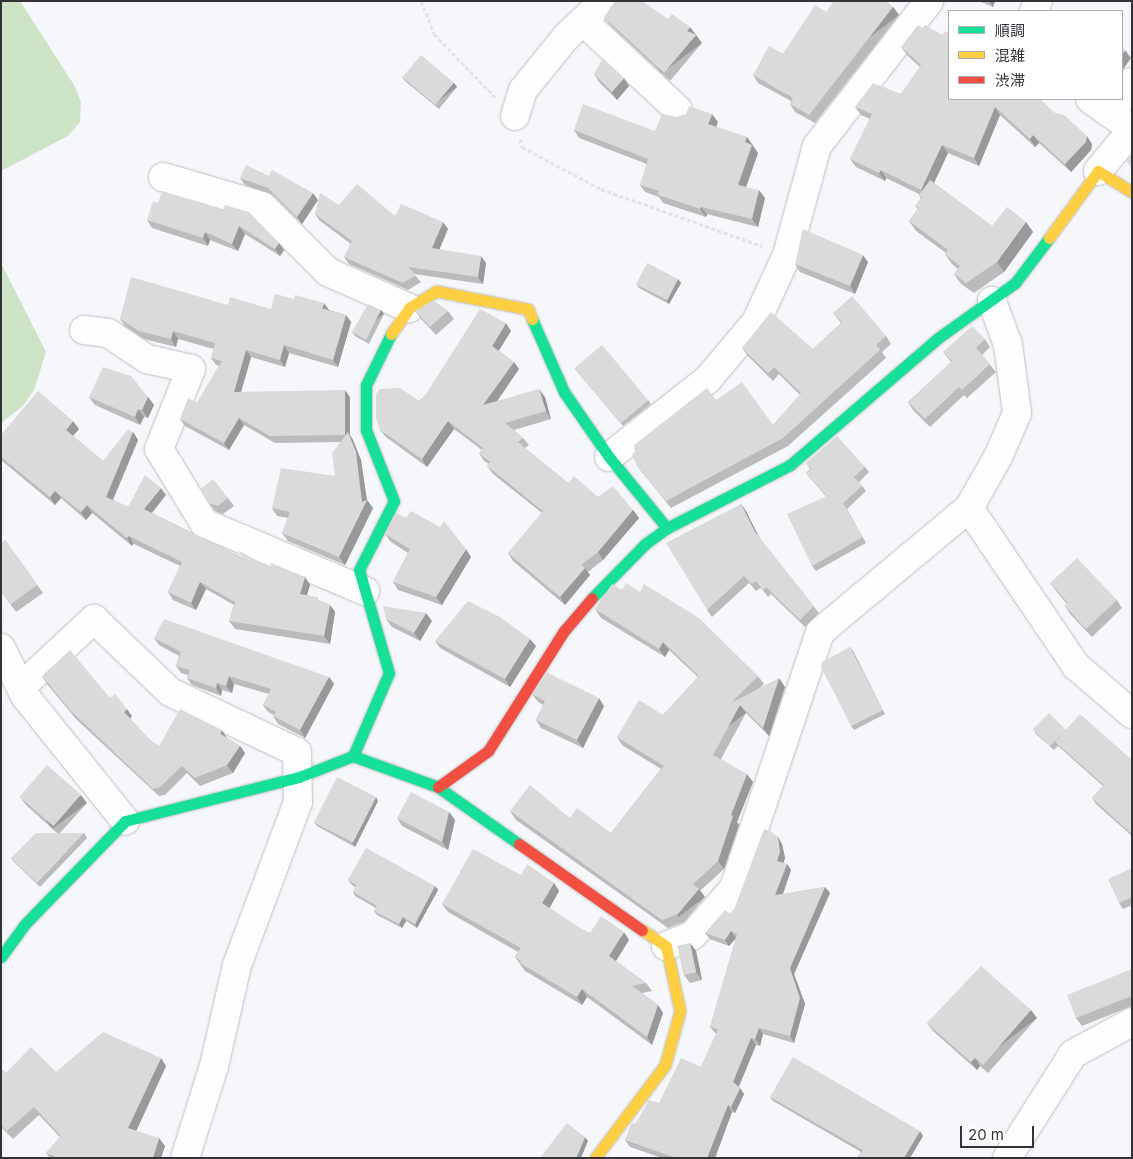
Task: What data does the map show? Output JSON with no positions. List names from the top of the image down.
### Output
{
  "legend": ["順調", "混雑", "渋滞"],
  "scale_bar": "20 m"
}
